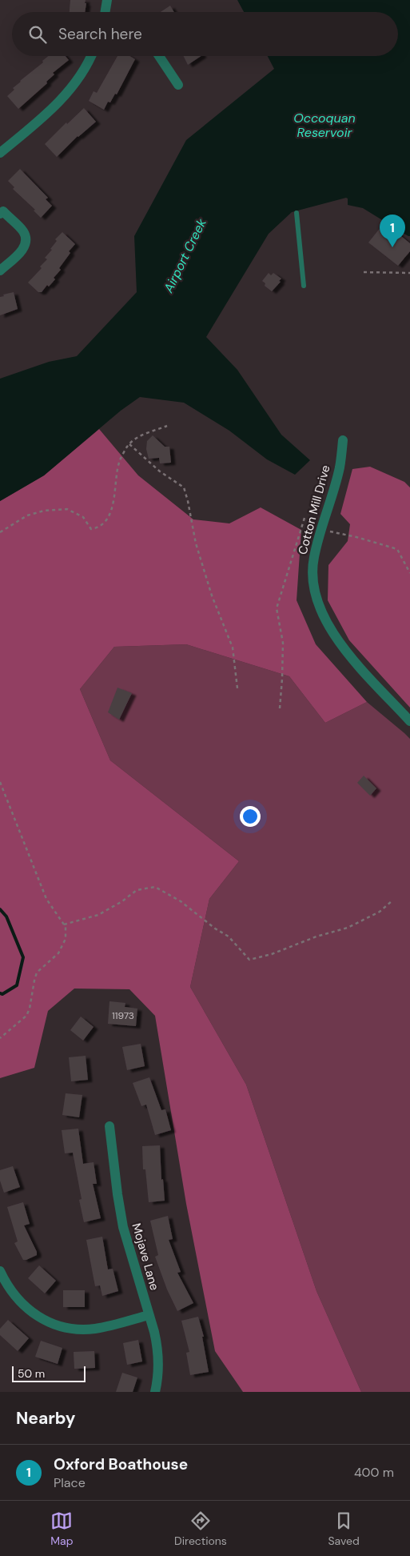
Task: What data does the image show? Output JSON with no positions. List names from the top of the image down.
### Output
{
  "streets": {
    "street": ["Cotton Mill Drive", "Mojave Lane"]
  },
  "water": ["Occoquan Reservoir", "Airport Creek"],
  "house_numbers": ["11973"],
  "scale_bar": "50 m",
  "page": {
    "search": "Search here",
    "pins": "1",
    "scale": "50 m",
    "heading": "Nearby",
    "list": [
      {
        "mark": "1",
        "name": "Oxford Boathouse",
        "note": "Place",
        "value": "400 m"
      }
    ],
    "nav": ["Map", "Directions", "Saved"]
  }
}
